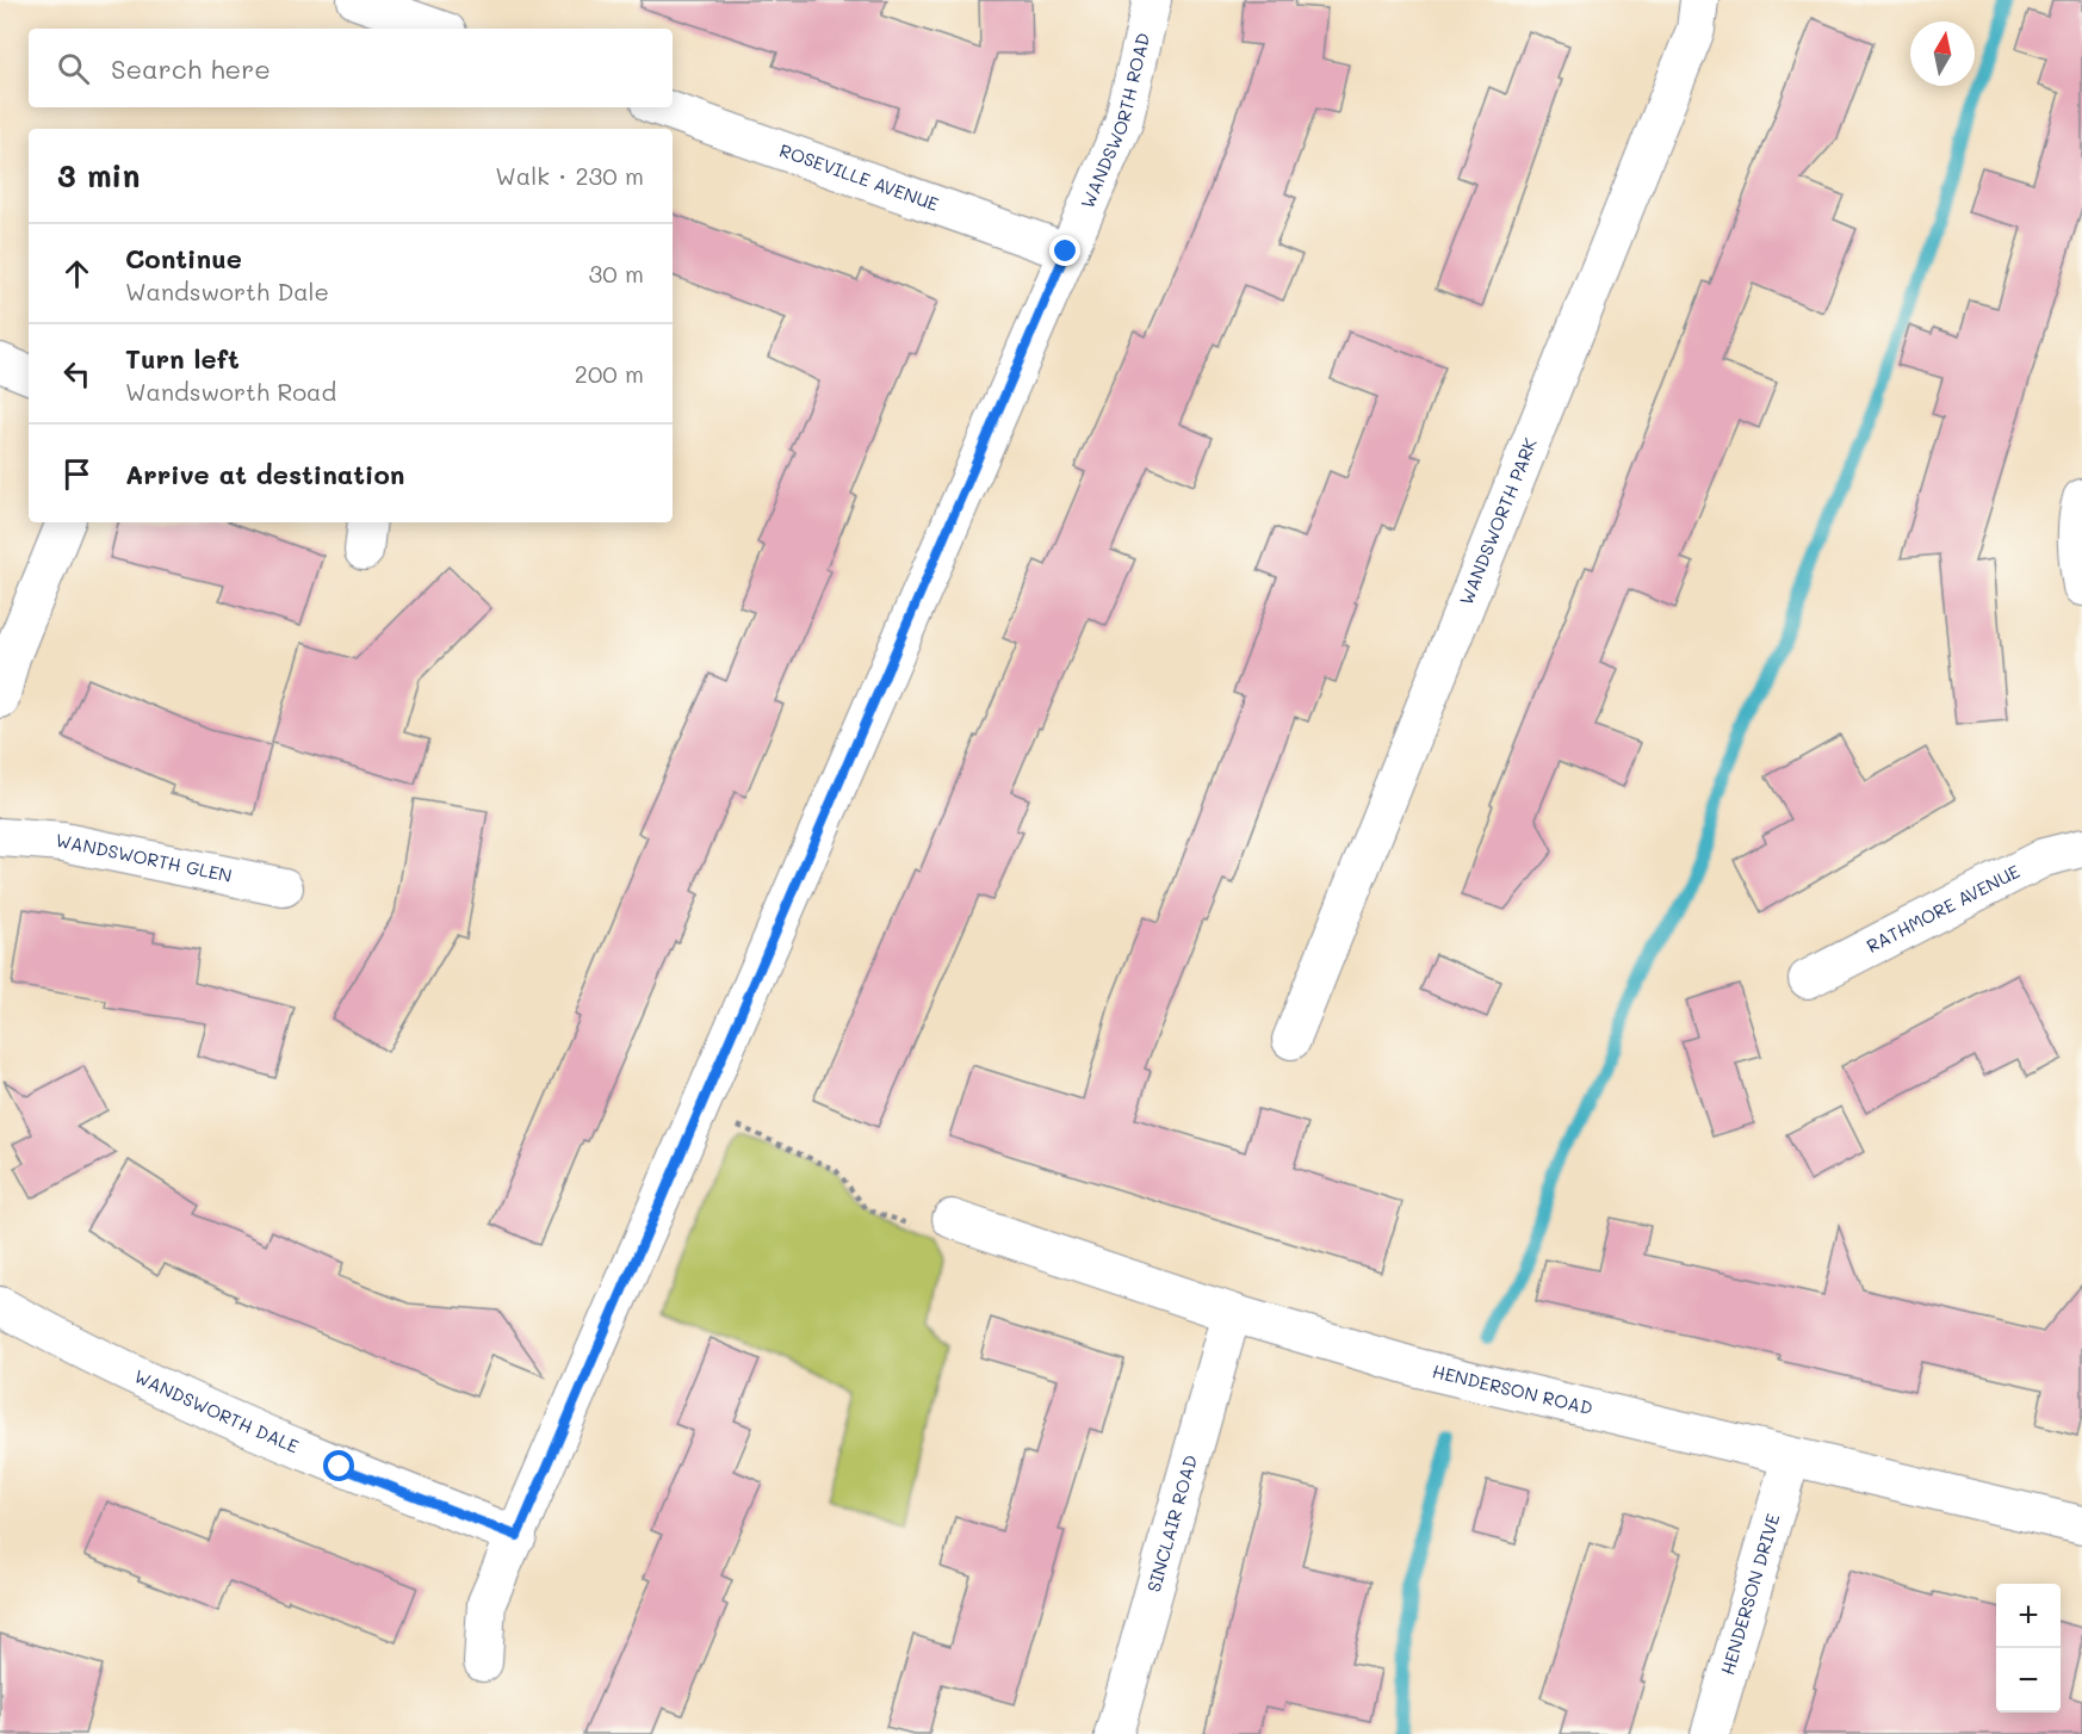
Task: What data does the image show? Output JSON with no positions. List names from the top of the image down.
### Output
{
  "streets": {
    "street": [
      "WANDSWORTH ROAD",
      "ROSEVILLE AVENUE",
      "WANDSWORTH PARK",
      "WANDSWORTH GLEN",
      "RATHMORE AVENUE",
      "HENDERSON ROAD",
      "WANDSWORTH DALE",
      "SINCLAIR ROAD",
      "HENDERSON DRIVE"
    ]
  },
  "crossings": [
    ["WANDSWORTH ROAD", "ROSEVILLE AVENUE"],
    ["WANDSWORTH ROAD", "WANDSWORTH DALE"],
    ["HENDERSON ROAD", "SINCLAIR ROAD"],
    ["HENDERSON ROAD", "HENDERSON DRIVE"]
  ],
  "north": "top",
  "page": {
    "search": "Search here",
    "heading": ["3 min", "Walk · 230 m"],
    "list": [
      ["Continue", "Wandsworth Dale", "30 m"],
      ["Turn left", "Wandsworth Road", "200 m"],
      "Arrive at destination"
    ],
    "map_buttons": ["+", "−"]
  }
}
